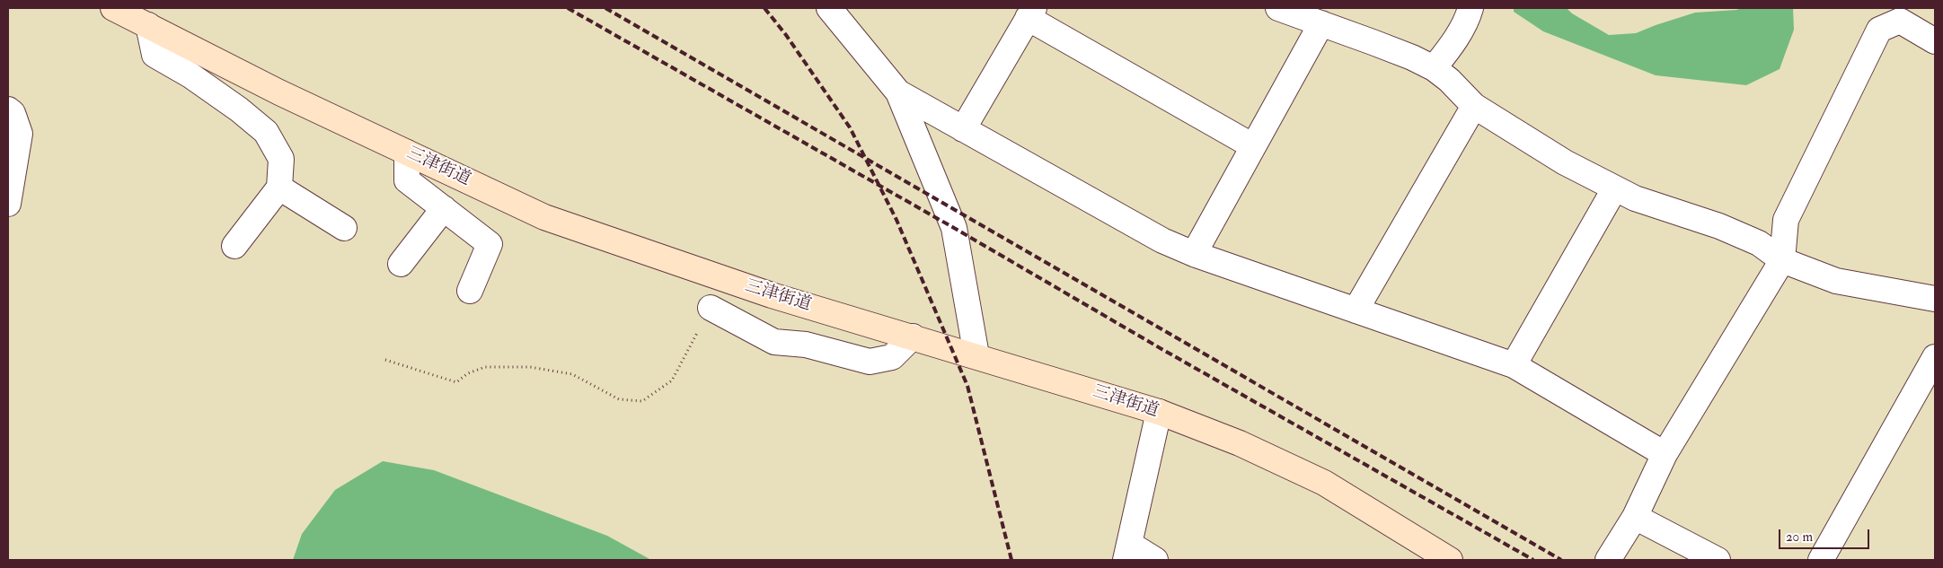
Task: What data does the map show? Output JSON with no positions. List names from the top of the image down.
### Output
{
  "streets": {
    "street": ["三津街道"]
  },
  "scale_bar": "20 m"
}
